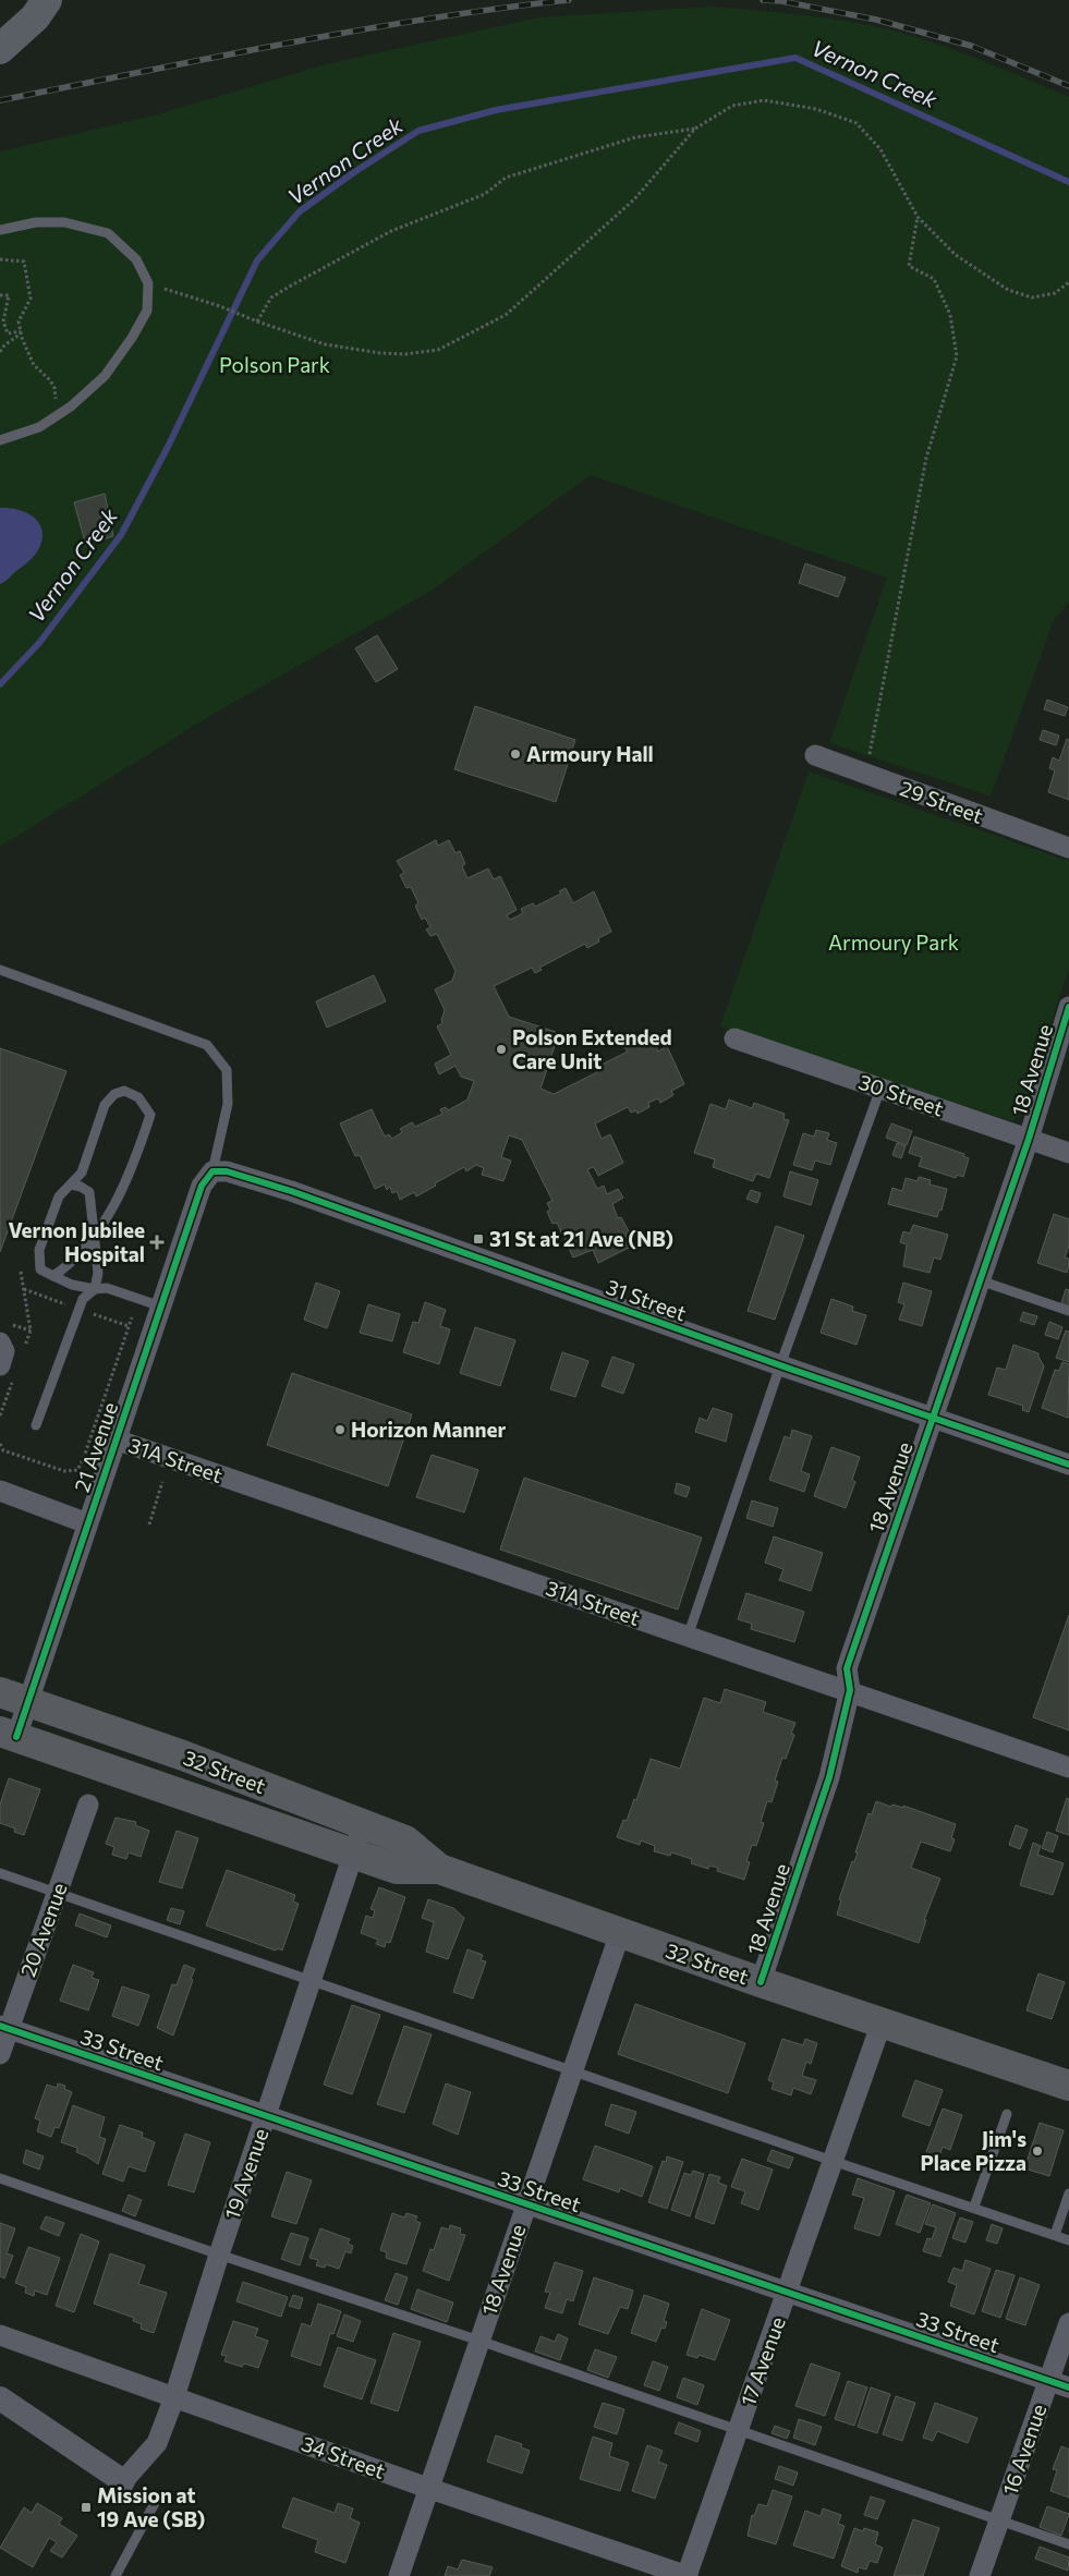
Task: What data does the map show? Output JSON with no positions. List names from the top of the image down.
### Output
{
  "streets": {
    "highway": ["32 Street"],
    "street": [
      "29 Street",
      "18 Avenue",
      "30 Street",
      "31 Street",
      "21 Avenue",
      "31A Street",
      "20 Avenue",
      "33 Street",
      "19 Avenue",
      "17 Avenue",
      "16 Avenue",
      "34 Street"
    ]
  },
  "crossings": [
    ["18 Avenue", "30 Street"],
    ["18 Avenue", "31 Street"],
    ["18 Avenue", "31A Street"],
    ["18 Avenue", "32 Street"],
    ["18 Avenue", "33 Street"],
    ["18 Avenue", "34 Street"],
    ["31 Street", "21 Avenue"],
    ["21 Avenue", "31A Street"],
    ["21 Avenue", "32 Street"],
    ["32 Street", "19 Avenue"],
    ["32 Street", "17 Avenue"],
    ["20 Avenue", "33 Street"],
    ["33 Street", "19 Avenue"],
    ["33 Street", "17 Avenue"],
    ["33 Street", "16 Avenue"],
    ["19 Avenue", "34 Street"],
    ["17 Avenue", "34 Street"]
  ],
  "water": ["Vernon Creek"],
  "parks": ["Polson Park", "Armoury Park"],
  "places": {
    "other": [
      "Armoury Hall",
      "Polson Extended Care Unit",
      "Horizon Manner",
      "Jim's Place Pizza"
    ],
    "transit": ["31 St at 21 Ave (NB)", "Mission at 19 Ave (SB)"],
    "health": ["Vernon Jubilee Hospital"]
  }
}
